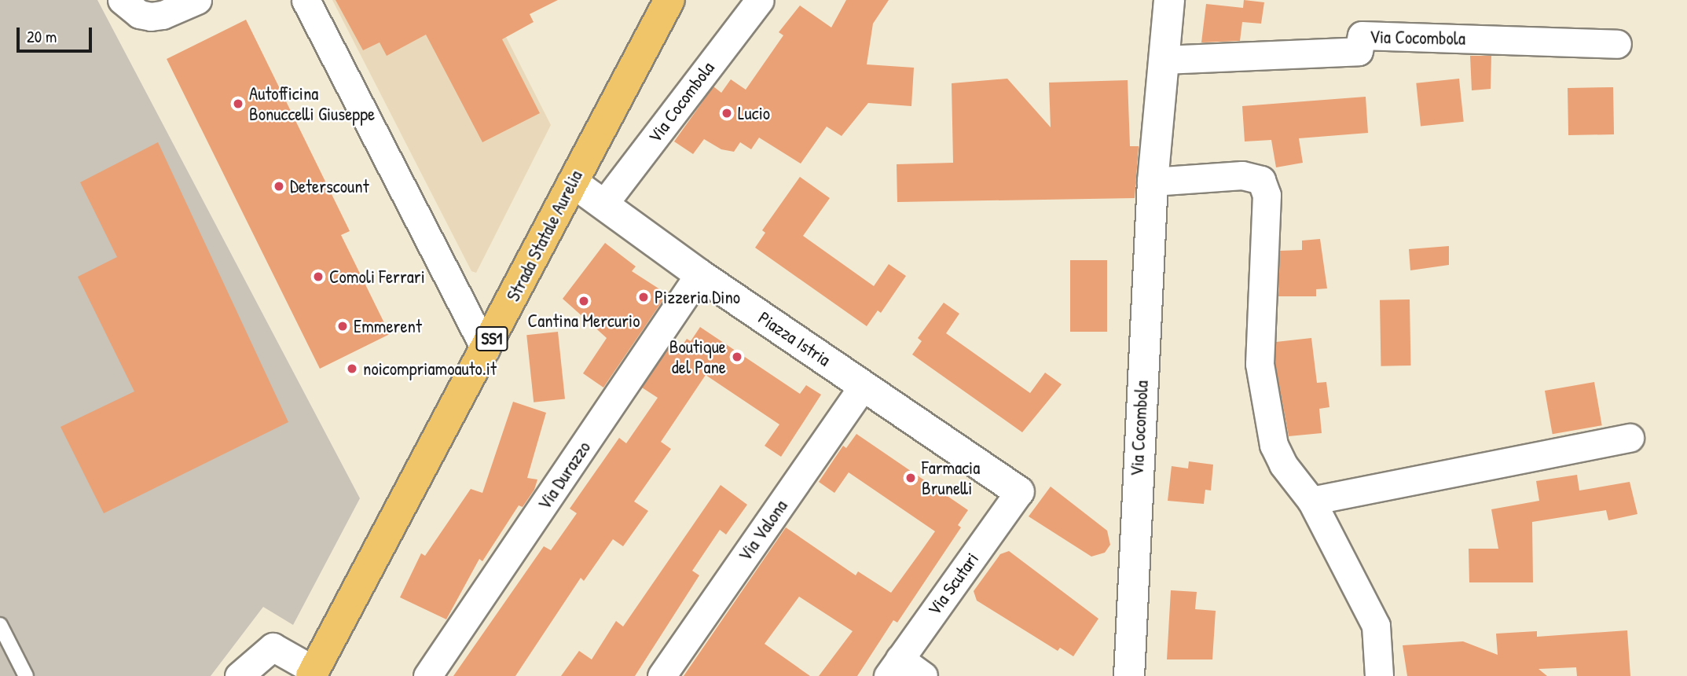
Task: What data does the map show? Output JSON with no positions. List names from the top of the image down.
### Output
{
  "streets": {
    "main road": ["Strada Statale Aurelia", "SS1"],
    "street": [
      "Via Cocombola",
      "Piazza Istria",
      "Via Durazzo",
      "Via Valona",
      "Via Scutari"
    ]
  },
  "crossings": [
    ["Via Cocombola", "Piazza Istria"],
    ["Strada Statale Aurelia", "Piazza Istria"],
    ["Piazza Istria", "Via Durazzo"],
    ["Piazza Istria", "Via Valona"],
    ["Piazza Istria", "Via Scutari"]
  ],
  "places": [
    "Autofficina Bonuccelli Giuseppe",
    "Lucio",
    "Deterscount",
    "Comoli Ferrari",
    "Pizzeria Dino",
    "Cantina Mercurio",
    "Emmerent",
    "Boutique del Pane",
    "noicompriamoauto.it",
    "Farmacia Brunelli"
  ],
  "scale_bar": "20 m"
}
